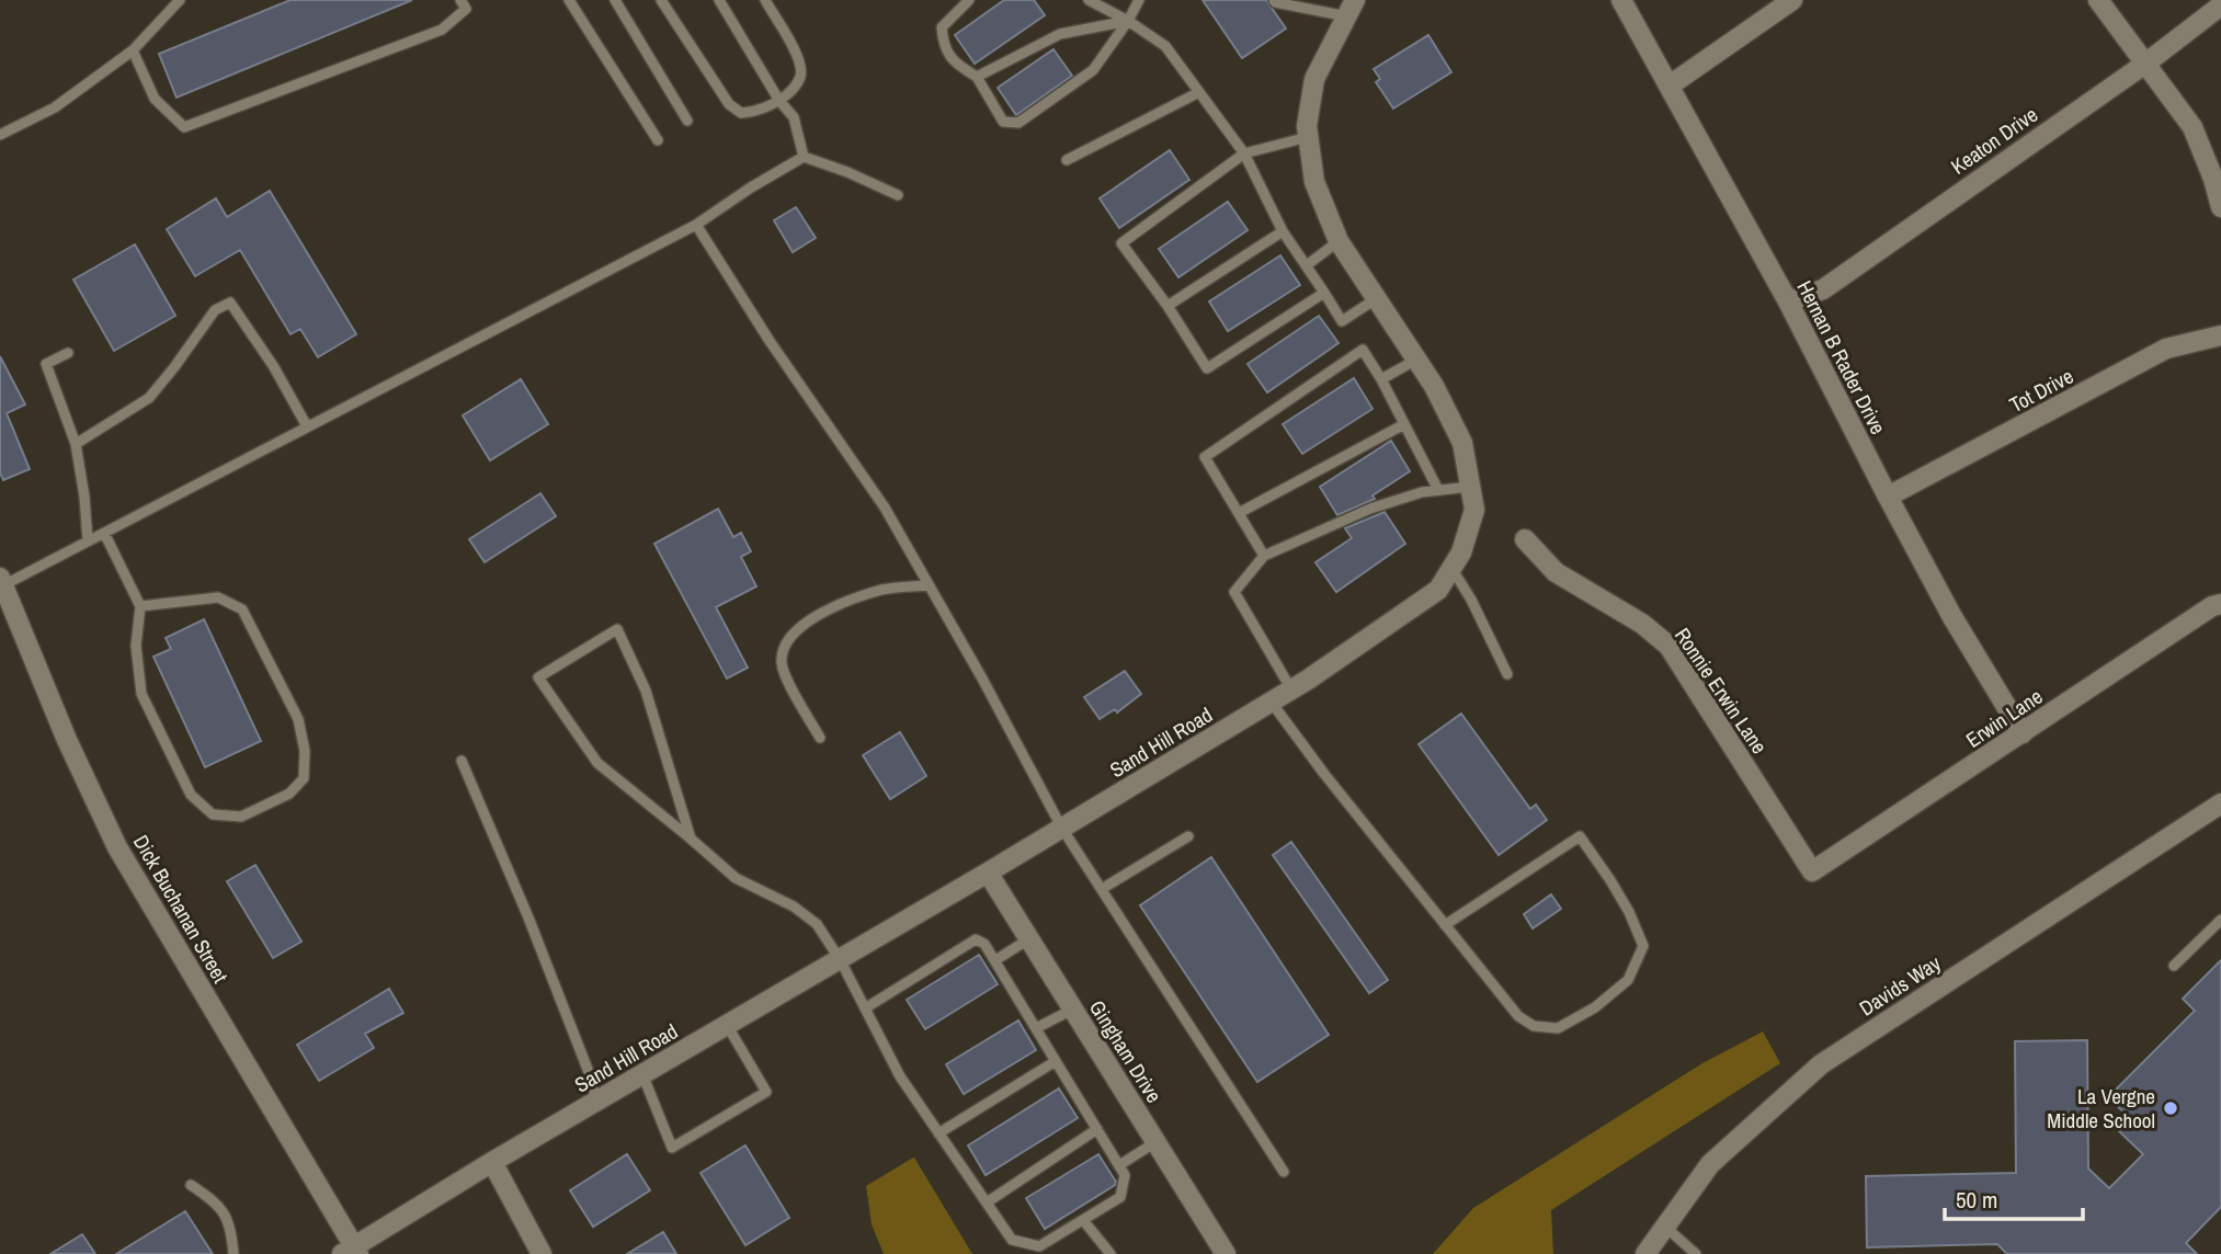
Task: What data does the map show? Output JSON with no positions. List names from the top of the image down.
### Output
{
  "streets": {
    "street": [
      "Keaton Drive",
      "Hernan B Rader Drive",
      "Tot Drive",
      "Ronnie Erwin Lane",
      "Erwin Lane",
      "Sand Hill Road",
      "Dick Buchanan Street",
      "Davids Way",
      "Gingham Drive"
    ]
  },
  "crossings": [
    ["Keaton Drive", "Hernan B Rader Drive"],
    ["Hernan B Rader Drive", "Tot Drive"],
    ["Hernan B Rader Drive", "Erwin Lane"],
    ["Ronnie Erwin Lane", "Erwin Lane"],
    ["Sand Hill Road", "Dick Buchanan Street"],
    ["Sand Hill Road", "Gingham Drive"]
  ],
  "places": ["La Vergne Middle School"],
  "scale_bar": "50 m"
}
